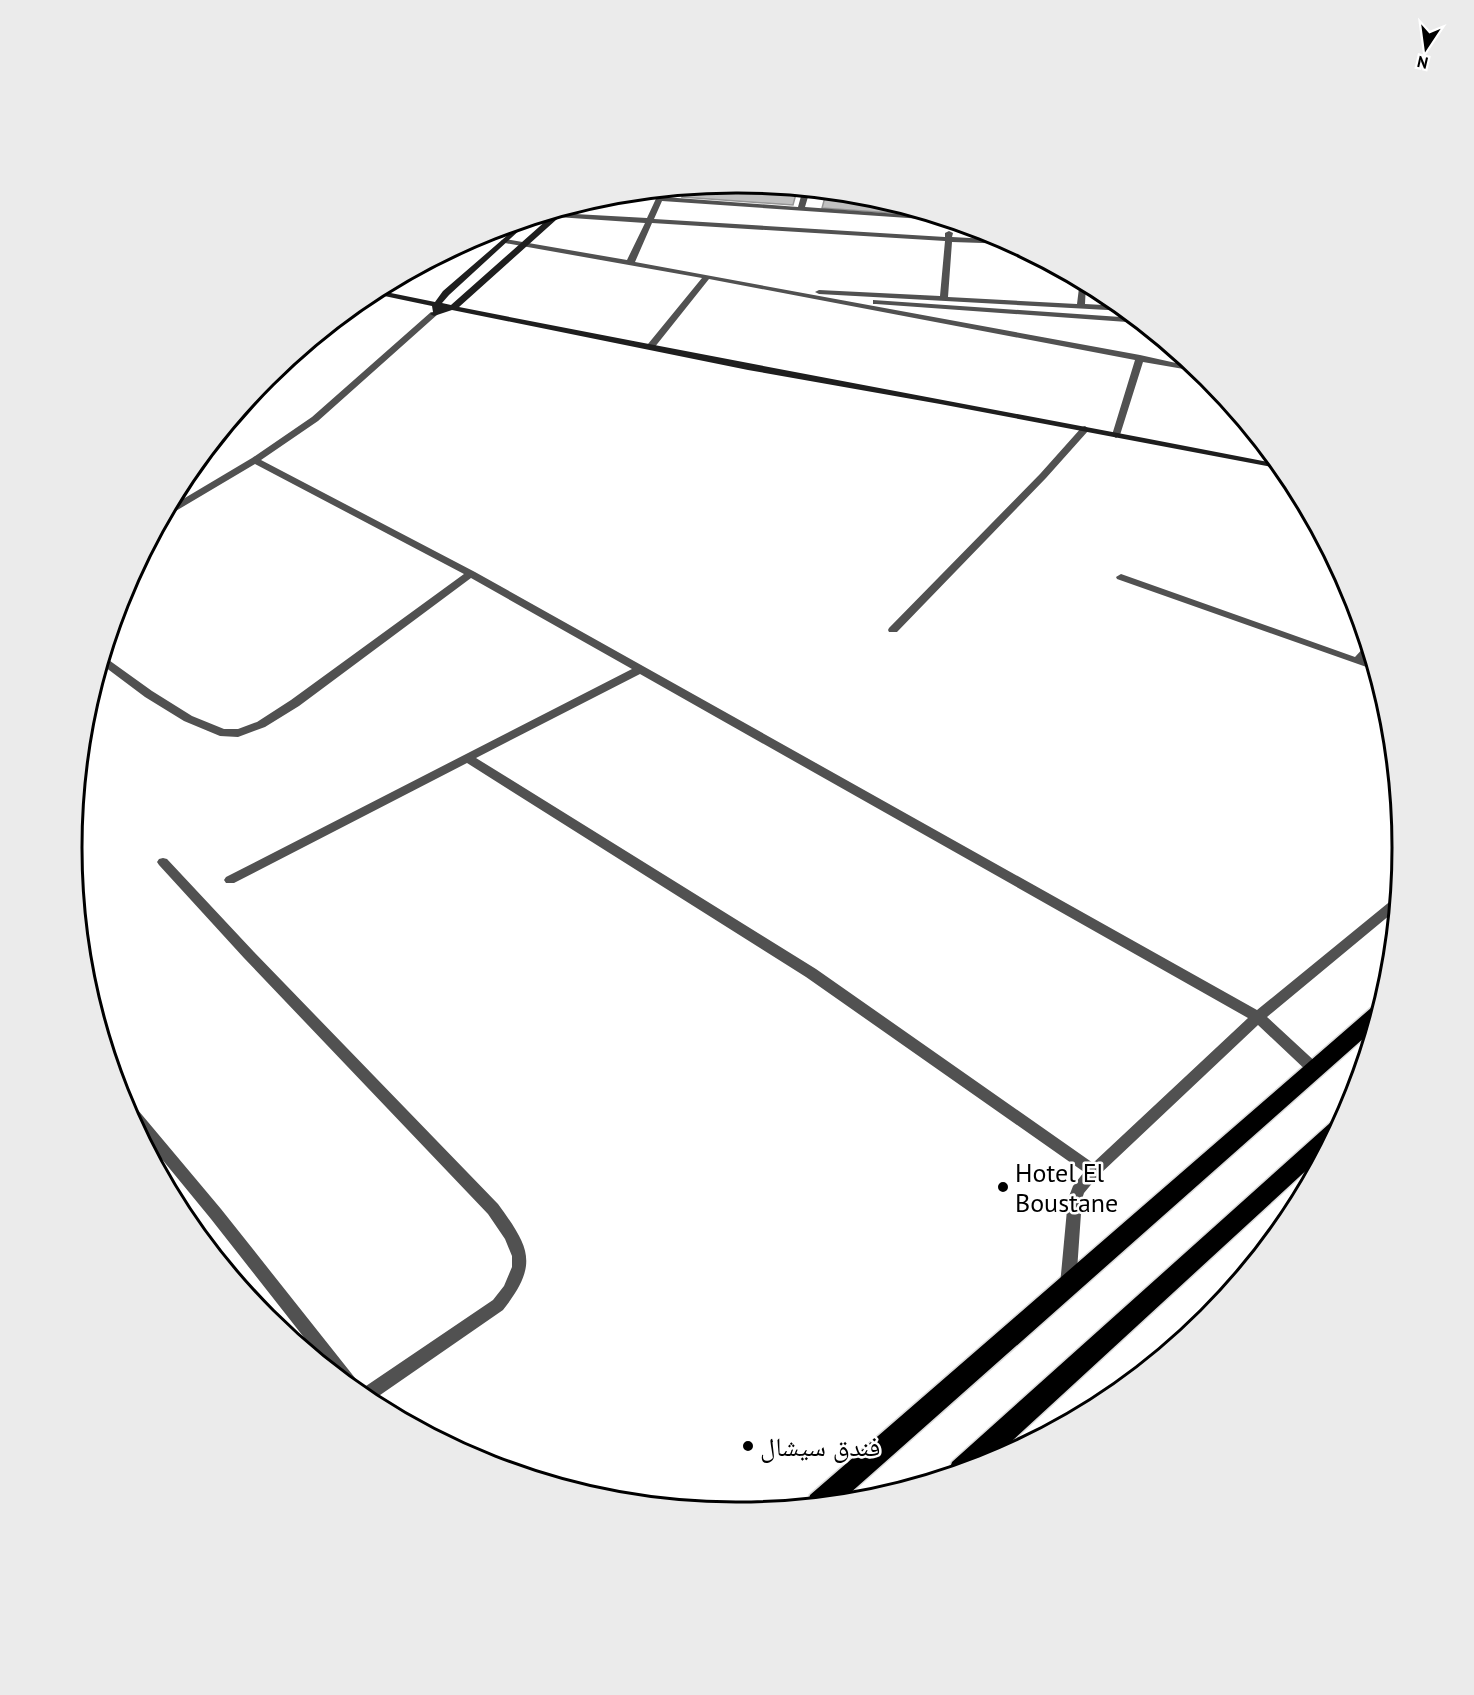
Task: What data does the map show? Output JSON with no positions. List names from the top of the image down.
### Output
{
  "places": ["Hotel El Boustane", "فندق سيشال"],
  "north": "bottom"
}
